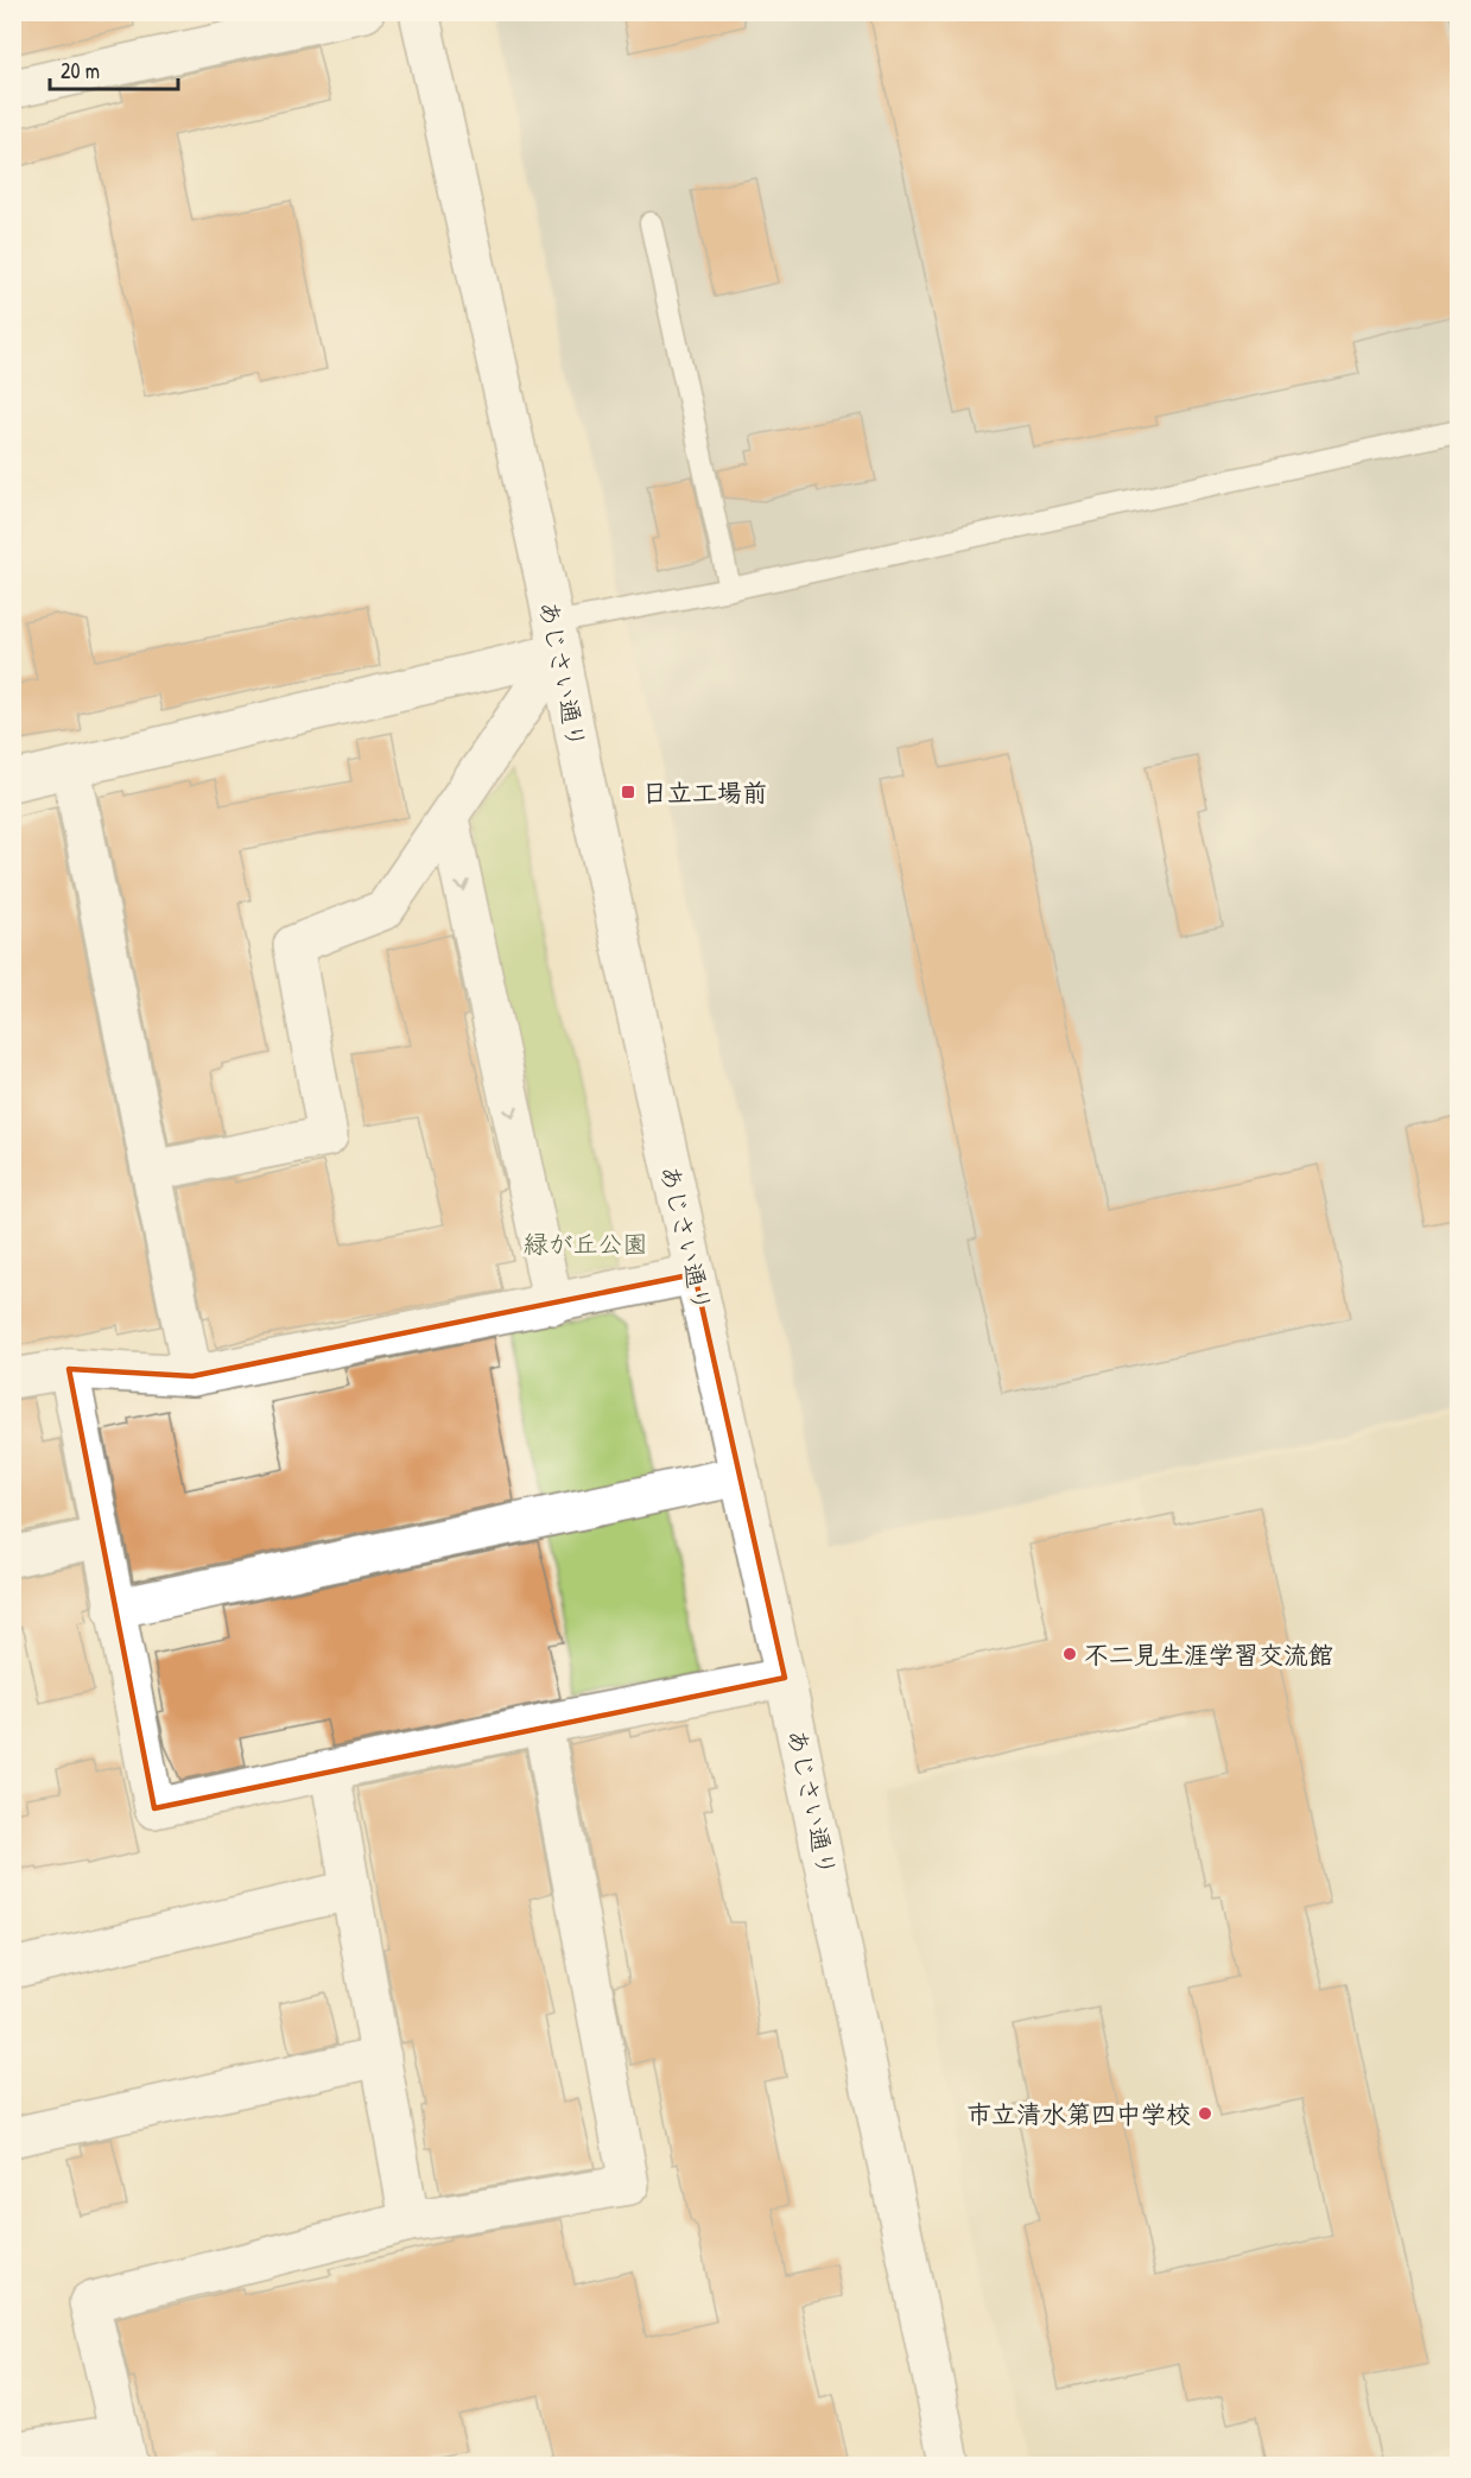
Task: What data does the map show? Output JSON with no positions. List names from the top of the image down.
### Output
{
  "streets": {
    "street": ["あじさい通り"]
  },
  "parks": ["緑が丘公園"],
  "places": {
    "transit": ["日立工場前"],
    "other": ["不二見生涯学習交流館", "市立清水第四中学校"]
  },
  "scale_bar": "20 m"
}
